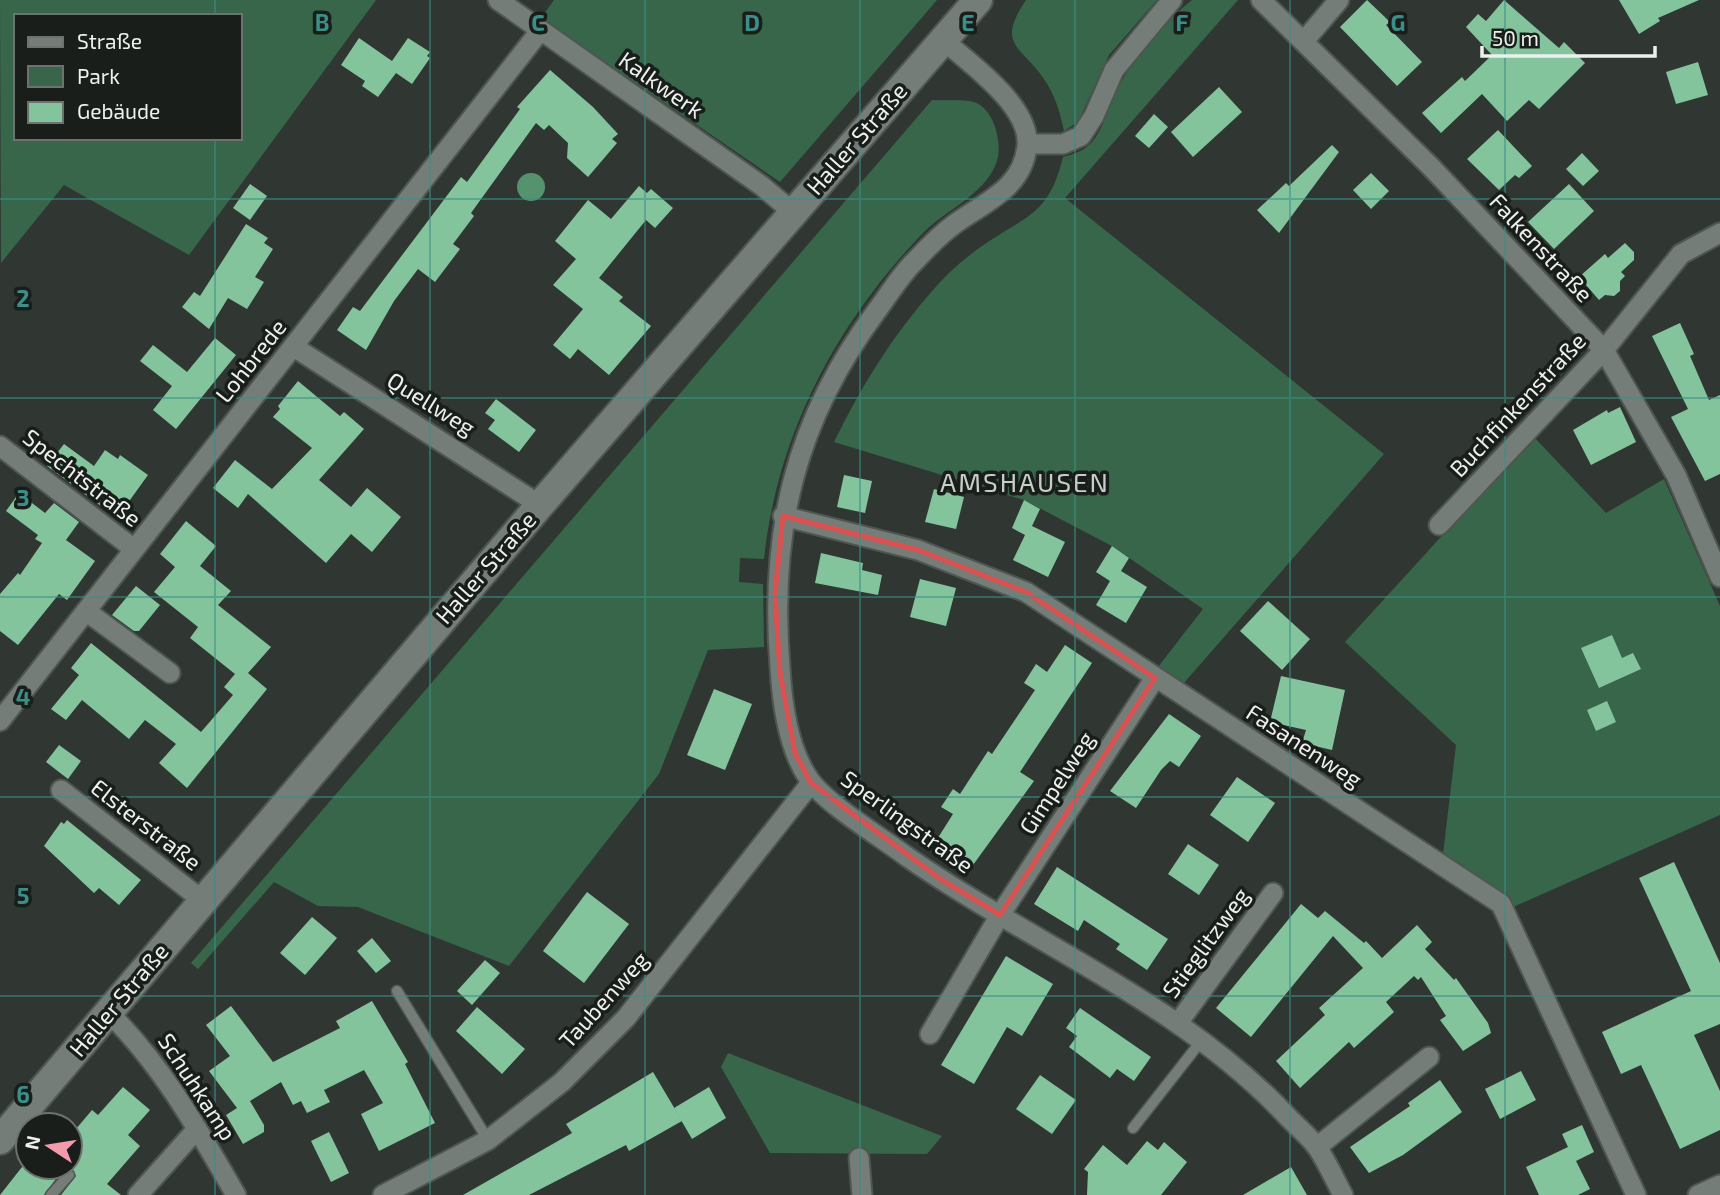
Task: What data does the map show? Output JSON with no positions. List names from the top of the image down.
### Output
{
  "streets": {
    "main road": ["Haller Straße"],
    "street": [
      "Kalkwerk",
      "Falkenstraße",
      "Lohbrede",
      "Quellweg",
      "Buchfinkenstraße",
      "Spechtstraße",
      "Fasanenweg",
      "Gimpelweg",
      "Sperlingstraße",
      "Elsterstraße",
      "Stieglitzweg",
      "Taubenweg",
      "Schuhkamp"
    ]
  },
  "crossings": [
    ["Kalkwerk", "Haller Straße"],
    ["Kalkwerk", "Lohbrede"],
    ["Haller Straße", "Quellweg"],
    ["Haller Straße", "Elsterstraße"],
    ["Haller Straße", "Schuhkamp"],
    ["Falkenstraße", "Buchfinkenstraße"],
    ["Lohbrede", "Quellweg"],
    ["Lohbrede", "Spechtstraße"],
    ["Fasanenweg", "Gimpelweg"],
    ["Fasanenweg", "Sperlingstraße"],
    ["Gimpelweg", "Sperlingstraße"],
    ["Sperlingstraße", "Stieglitzweg"],
    ["Sperlingstraße", "Taubenweg"]
  ],
  "districts": ["AMSHAUSEN"],
  "legend": ["Straße", "Park", "Gebäude"],
  "scale_bar": "50 m",
  "north": "left",
  "grid": {
    "columns": [
      "B",
      "C",
      "D",
      "E",
      "F",
      "G"
    ],
    "rows": [
      "2",
      "3",
      "4",
      "5",
      "6"
    ]
  }
}
